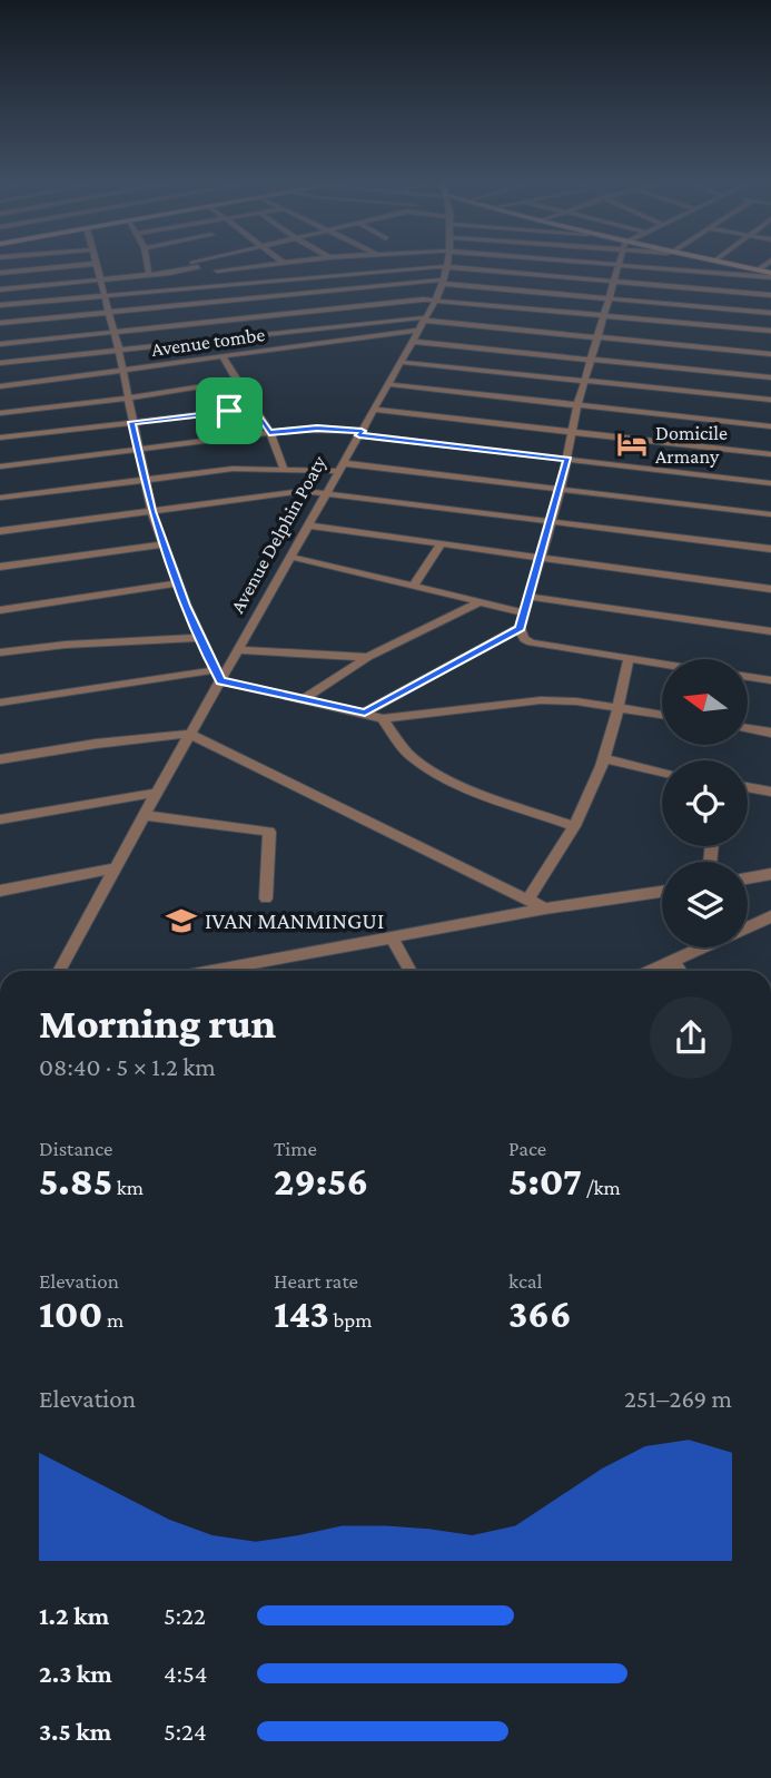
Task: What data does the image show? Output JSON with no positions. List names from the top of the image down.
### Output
{
  "streets": {
    "street": ["Avenue tombe", "Avenue Delphin Poaty"]
  },
  "crossings": [
    ["Avenue tombe", "Avenue Delphin Poaty"]
  ],
  "places": {
    "hotel": ["Domicile Armany"],
    "school or university": ["IVAN MANMINGUI"]
  },
  "north": "left",
  "page": {
    "heading": ["Morning run", "08:40 · 5 × 1.2 km"],
    "stats": [
      ["Distance", "5.85 km"],
      ["Time", "29:56"],
      ["Pace", "5:07 /km"],
      ["Elevation", "100 m"],
      ["Heart rate", "143 bpm"],
      ["kcal", "366"]
    ],
    "chart": ["Elevation", "251–269 m"],
    "list": [
      {
        "name": "1.2 km",
        "note": "5:22"
      },
      {
        "name": "2.3 km",
        "note": "4:54"
      },
      {
        "name": "3.5 km",
        "note": "5:24"
      }
    ]
  }
}
